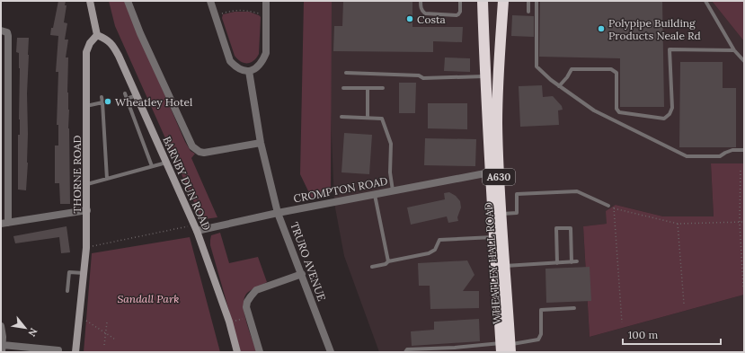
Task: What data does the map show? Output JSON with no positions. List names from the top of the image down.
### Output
{
  "streets": {
    "highway": ["A630", "WHEATLEY HALL ROAD"],
    "street": [
      "THORNE ROAD",
      "BARNBY DUN ROAD",
      "CROMPTON ROAD",
      "TRURO AVENUE"
    ]
  },
  "crossings": [
    ["THORNE ROAD", "BARNBY DUN ROAD"],
    ["BARNBY DUN ROAD", "CROMPTON ROAD"],
    ["BARNBY DUN ROAD", "TRURO AVENUE"],
    ["CROMPTON ROAD", "TRURO AVENUE"],
    ["CROMPTON ROAD", "WHEATLEY HALL ROAD"]
  ],
  "parks": ["Sandall Park"],
  "places": ["Costa", "Polypipe Building Products Neale Rd", "Wheatley Hotel"],
  "scale_bar": "100 m",
  "north": "bottom right"
}
